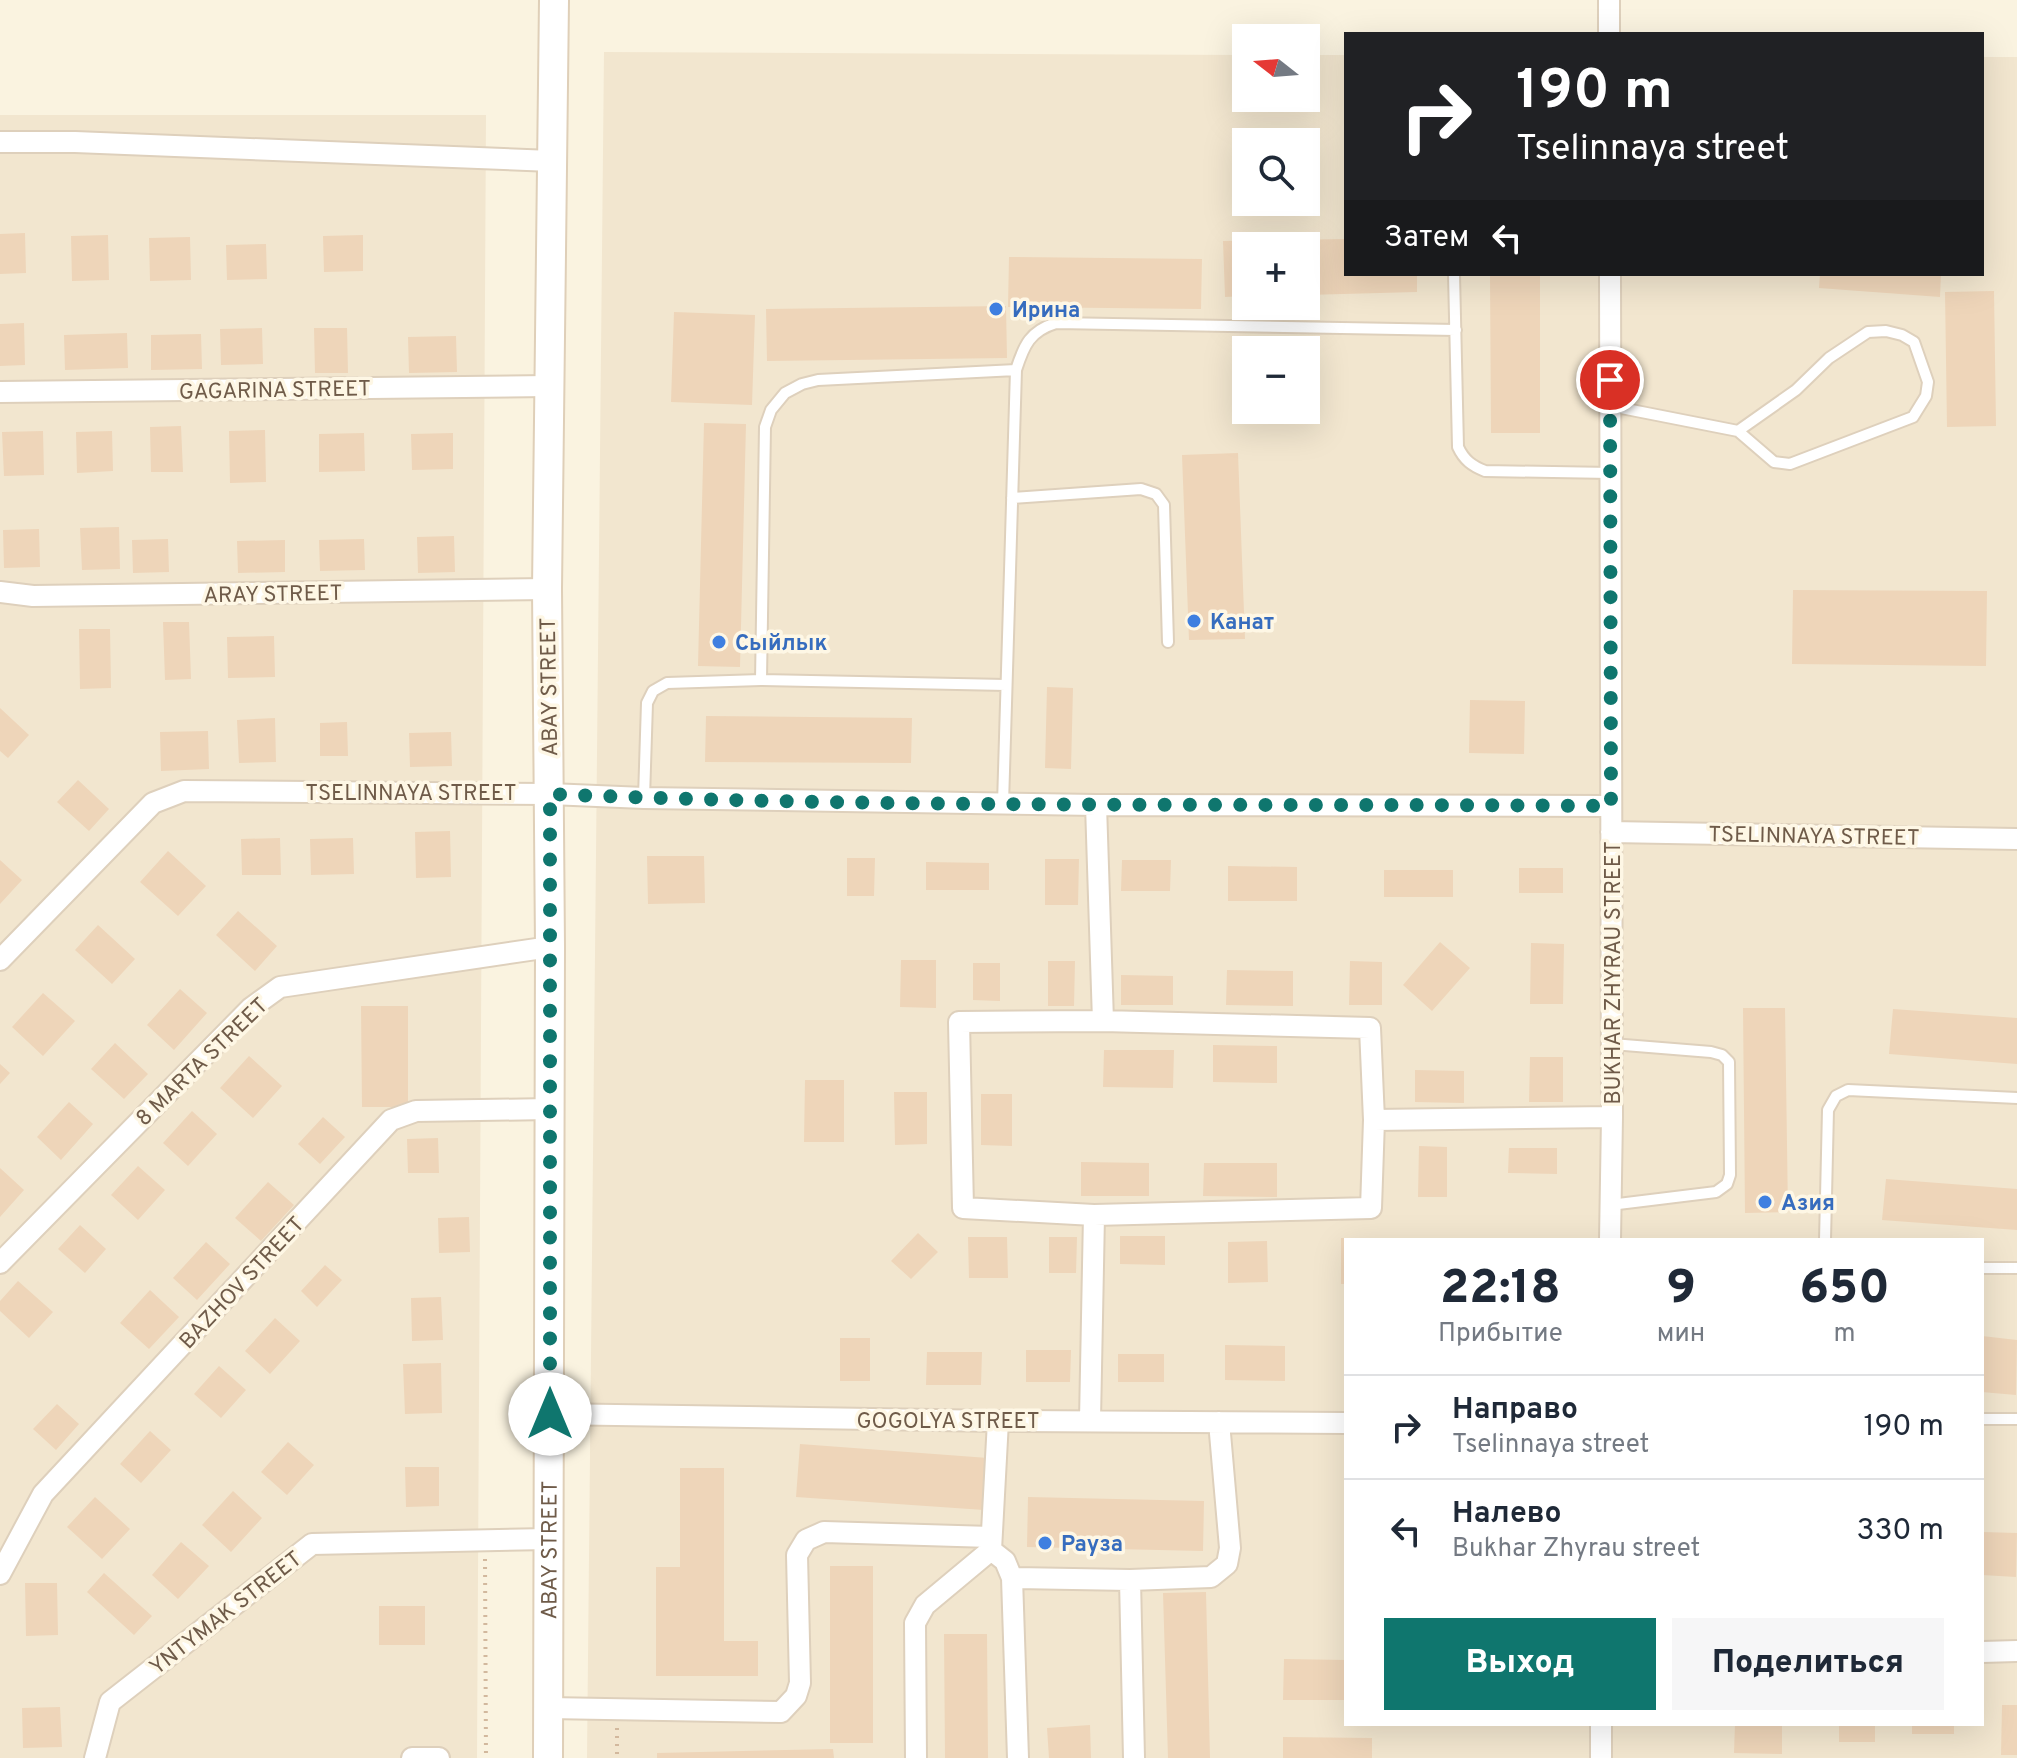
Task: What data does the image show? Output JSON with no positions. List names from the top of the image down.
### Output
{
  "streets": {
    "street": [
      "GAGARINA STREET",
      "ARAY STREET",
      "ABAY STREET",
      "TSELINNAYA STREET",
      "BUKHAR ZHYRAU STREET",
      "8 MARTA STREET",
      "BAZHOV STREET",
      "GOGOLYA STREET",
      "YNTYMAK STREET"
    ]
  },
  "crossings": [
    ["GAGARINA STREET", "ABAY STREET"],
    ["ARAY STREET", "ABAY STREET"],
    ["ABAY STREET", "TSELINNAYA STREET"],
    ["ABAY STREET", "8 MARTA STREET"],
    ["ABAY STREET", "BAZHOV STREET"],
    ["ABAY STREET", "GOGOLYA STREET"],
    ["ABAY STREET", "YNTYMAK STREET"],
    ["TSELINNAYA STREET", "BUKHAR ZHYRAU STREET"]
  ],
  "places": [
    "Ирина",
    "Канат",
    "Сыйлык",
    "Азия",
    "Рауза"
  ],
  "north": "left",
  "page": {
    "map_buttons": ["+", "−"],
    "turn": ["190 m", "Tselinnaya street"],
    "then": "Затем",
    "eta": [
      "22:18",
      "Прибытие",
      "9",
      "мин",
      "650",
      "m"
    ],
    "list": [
      {
        "name": "Направо",
        "note": "Tselinnaya street",
        "value": "190 m"
      },
      {
        "name": "Налево",
        "note": "Bukhar Zhyrau street",
        "value": "330 m"
      }
    ],
    "buttons": ["Выход", "Поделиться"]
  }
}
